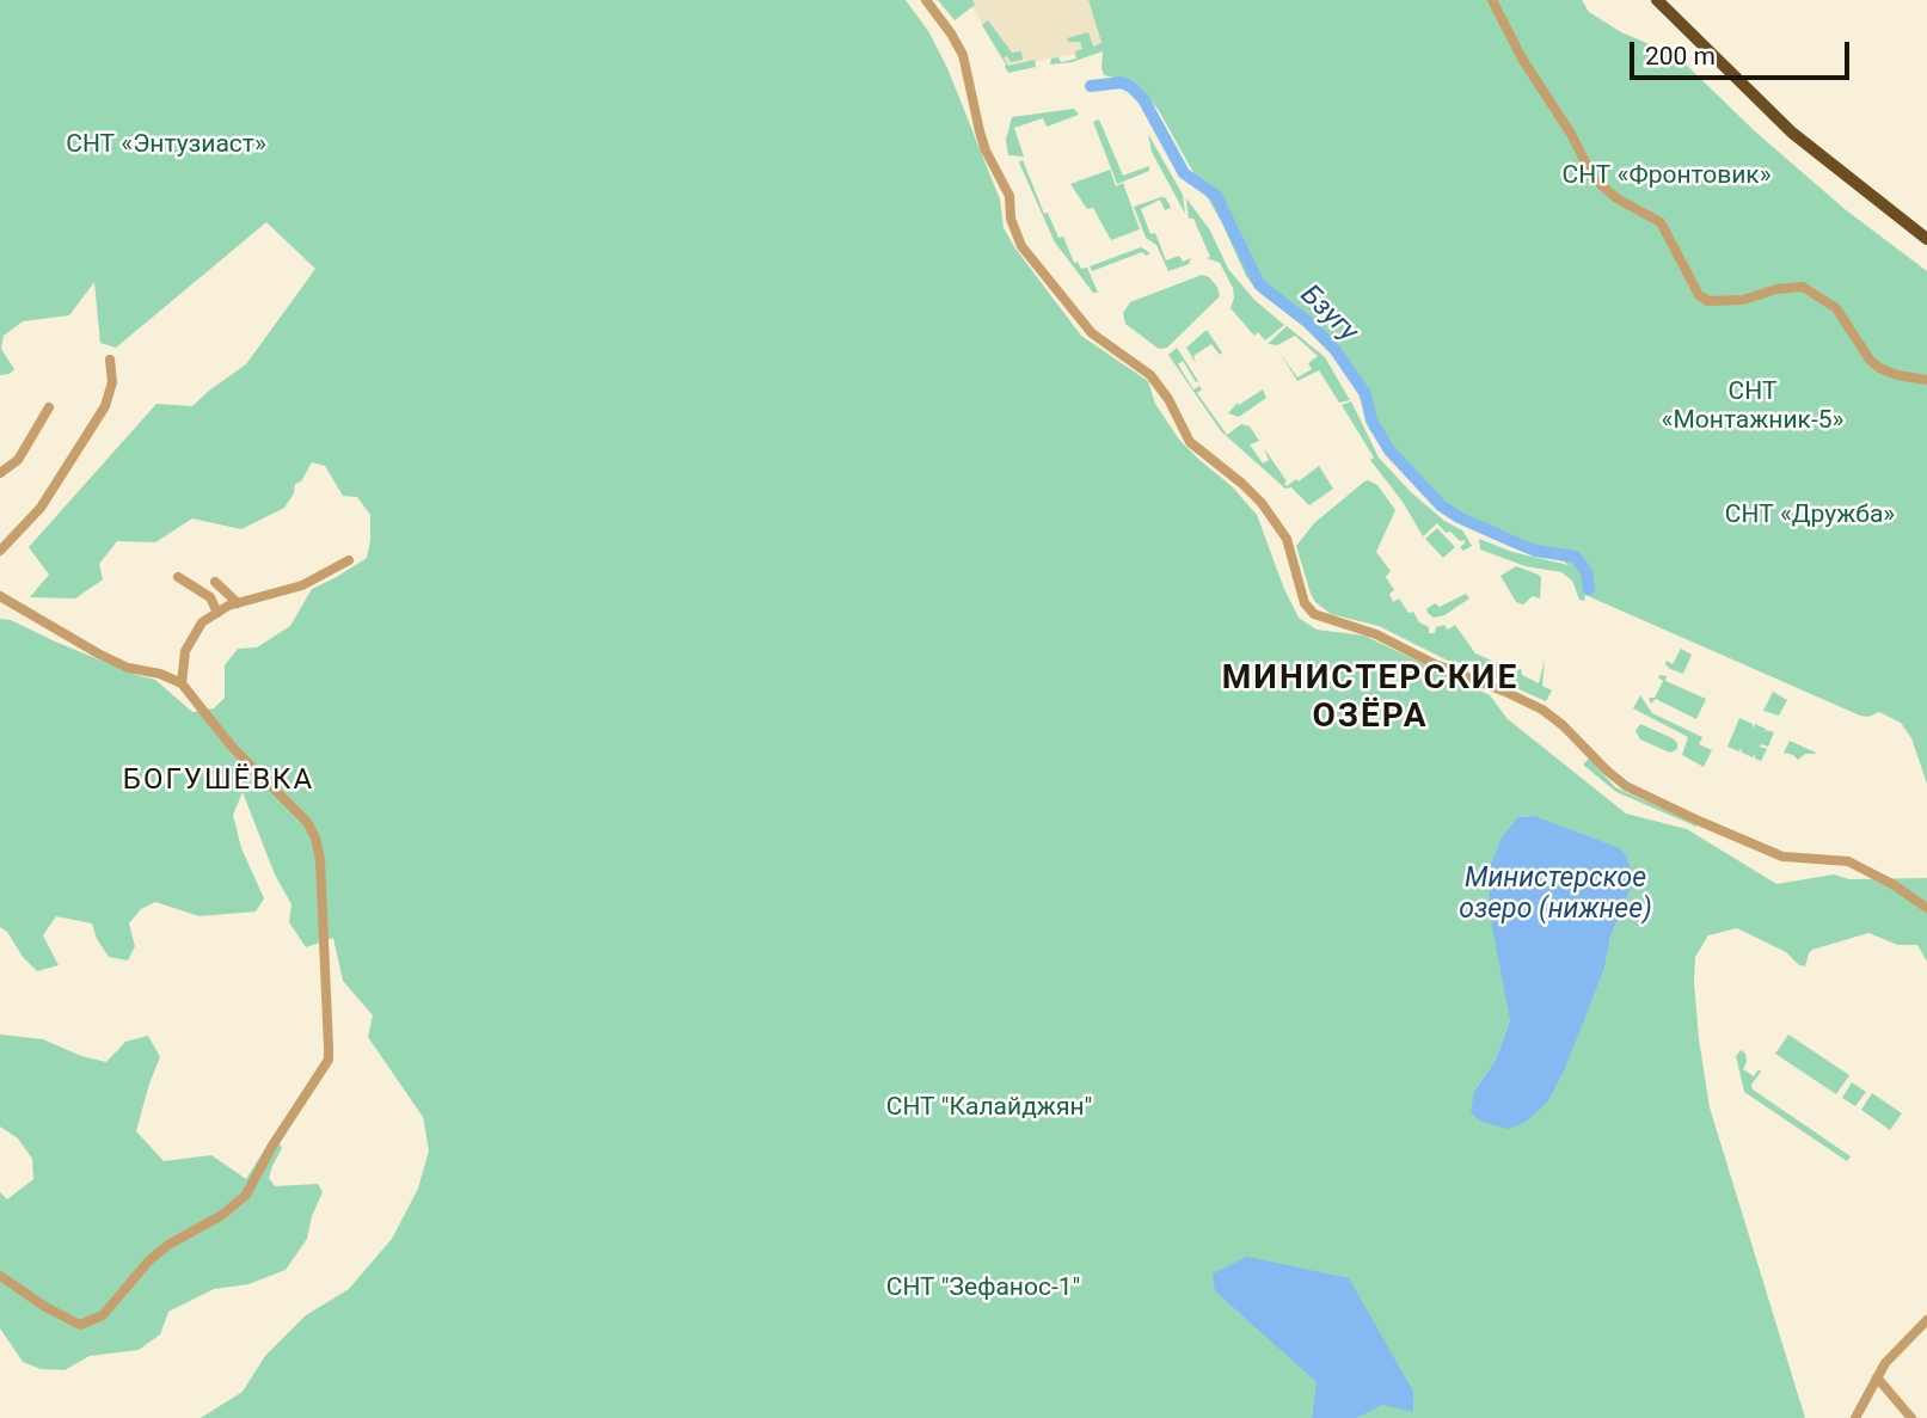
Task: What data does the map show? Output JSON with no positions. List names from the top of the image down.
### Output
{
  "districts": ["МИНИСТЕРСКИЕ ОЗЁРА", "БОГУШЁВКА"],
  "water": ["Бзугу", "Министерское озеро (нижнее)"],
  "parks": [
    "СНТ «Энтузиаст»",
    "СНТ «Фронтовик»",
    "СНТ «Монтажник-5»",
    "СНТ «Дружба»",
    "СНТ \"Калайджян\"",
    "СНТ \"Зефанос-1\""
  ],
  "scale_bar": "200 m"
}
